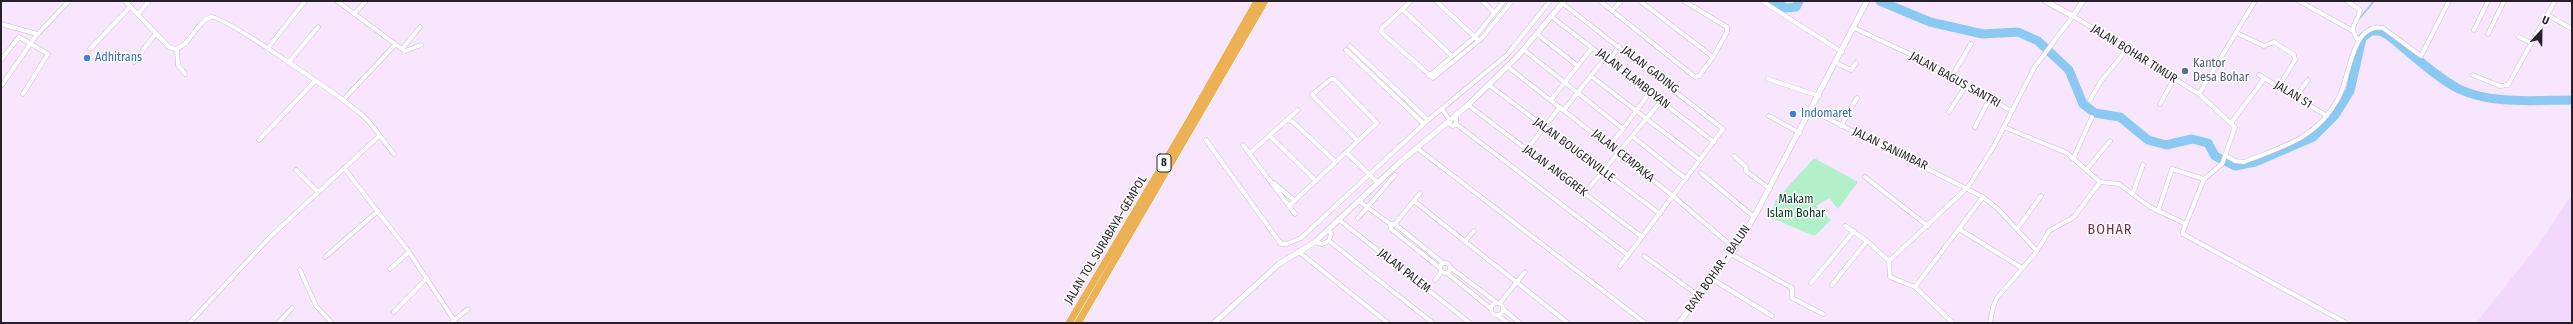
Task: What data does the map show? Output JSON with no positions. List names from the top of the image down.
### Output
{
  "streets": {
    "highway": ["8", "JALAN TOL SURABAYA–GEMPOL"],
    "street": [
      "JALAN BOHAR TIMUR",
      "JALAN GADING",
      "JALAN FLAMBOYAN",
      "JALAN BAGUS SANTRI",
      "JALAN S1",
      "JALAN SANIMBAR",
      "JALAN BOUGENVILLE",
      "JALAN CEMPAKA",
      "JALAN ANGGREK",
      "RAYA BOHAR - BALUN",
      "JALAN PALEM"
    ]
  },
  "crossings": [
    ["JALAN GADING", "JALAN FLAMBOYAN"],
    ["JALAN BAGUS SANTRI", "RAYA BOHAR - BALUN"],
    ["JALAN SANIMBAR", "RAYA BOHAR - BALUN"],
    ["JALAN CEMPAKA", "RAYA BOHAR - BALUN"]
  ],
  "districts": ["BOHAR"],
  "parks": ["Makam Islam Bohar"],
  "places": ["Adhitrans", "Kantor Desa Bohar", "Indomaret"],
  "north": "top"
}
